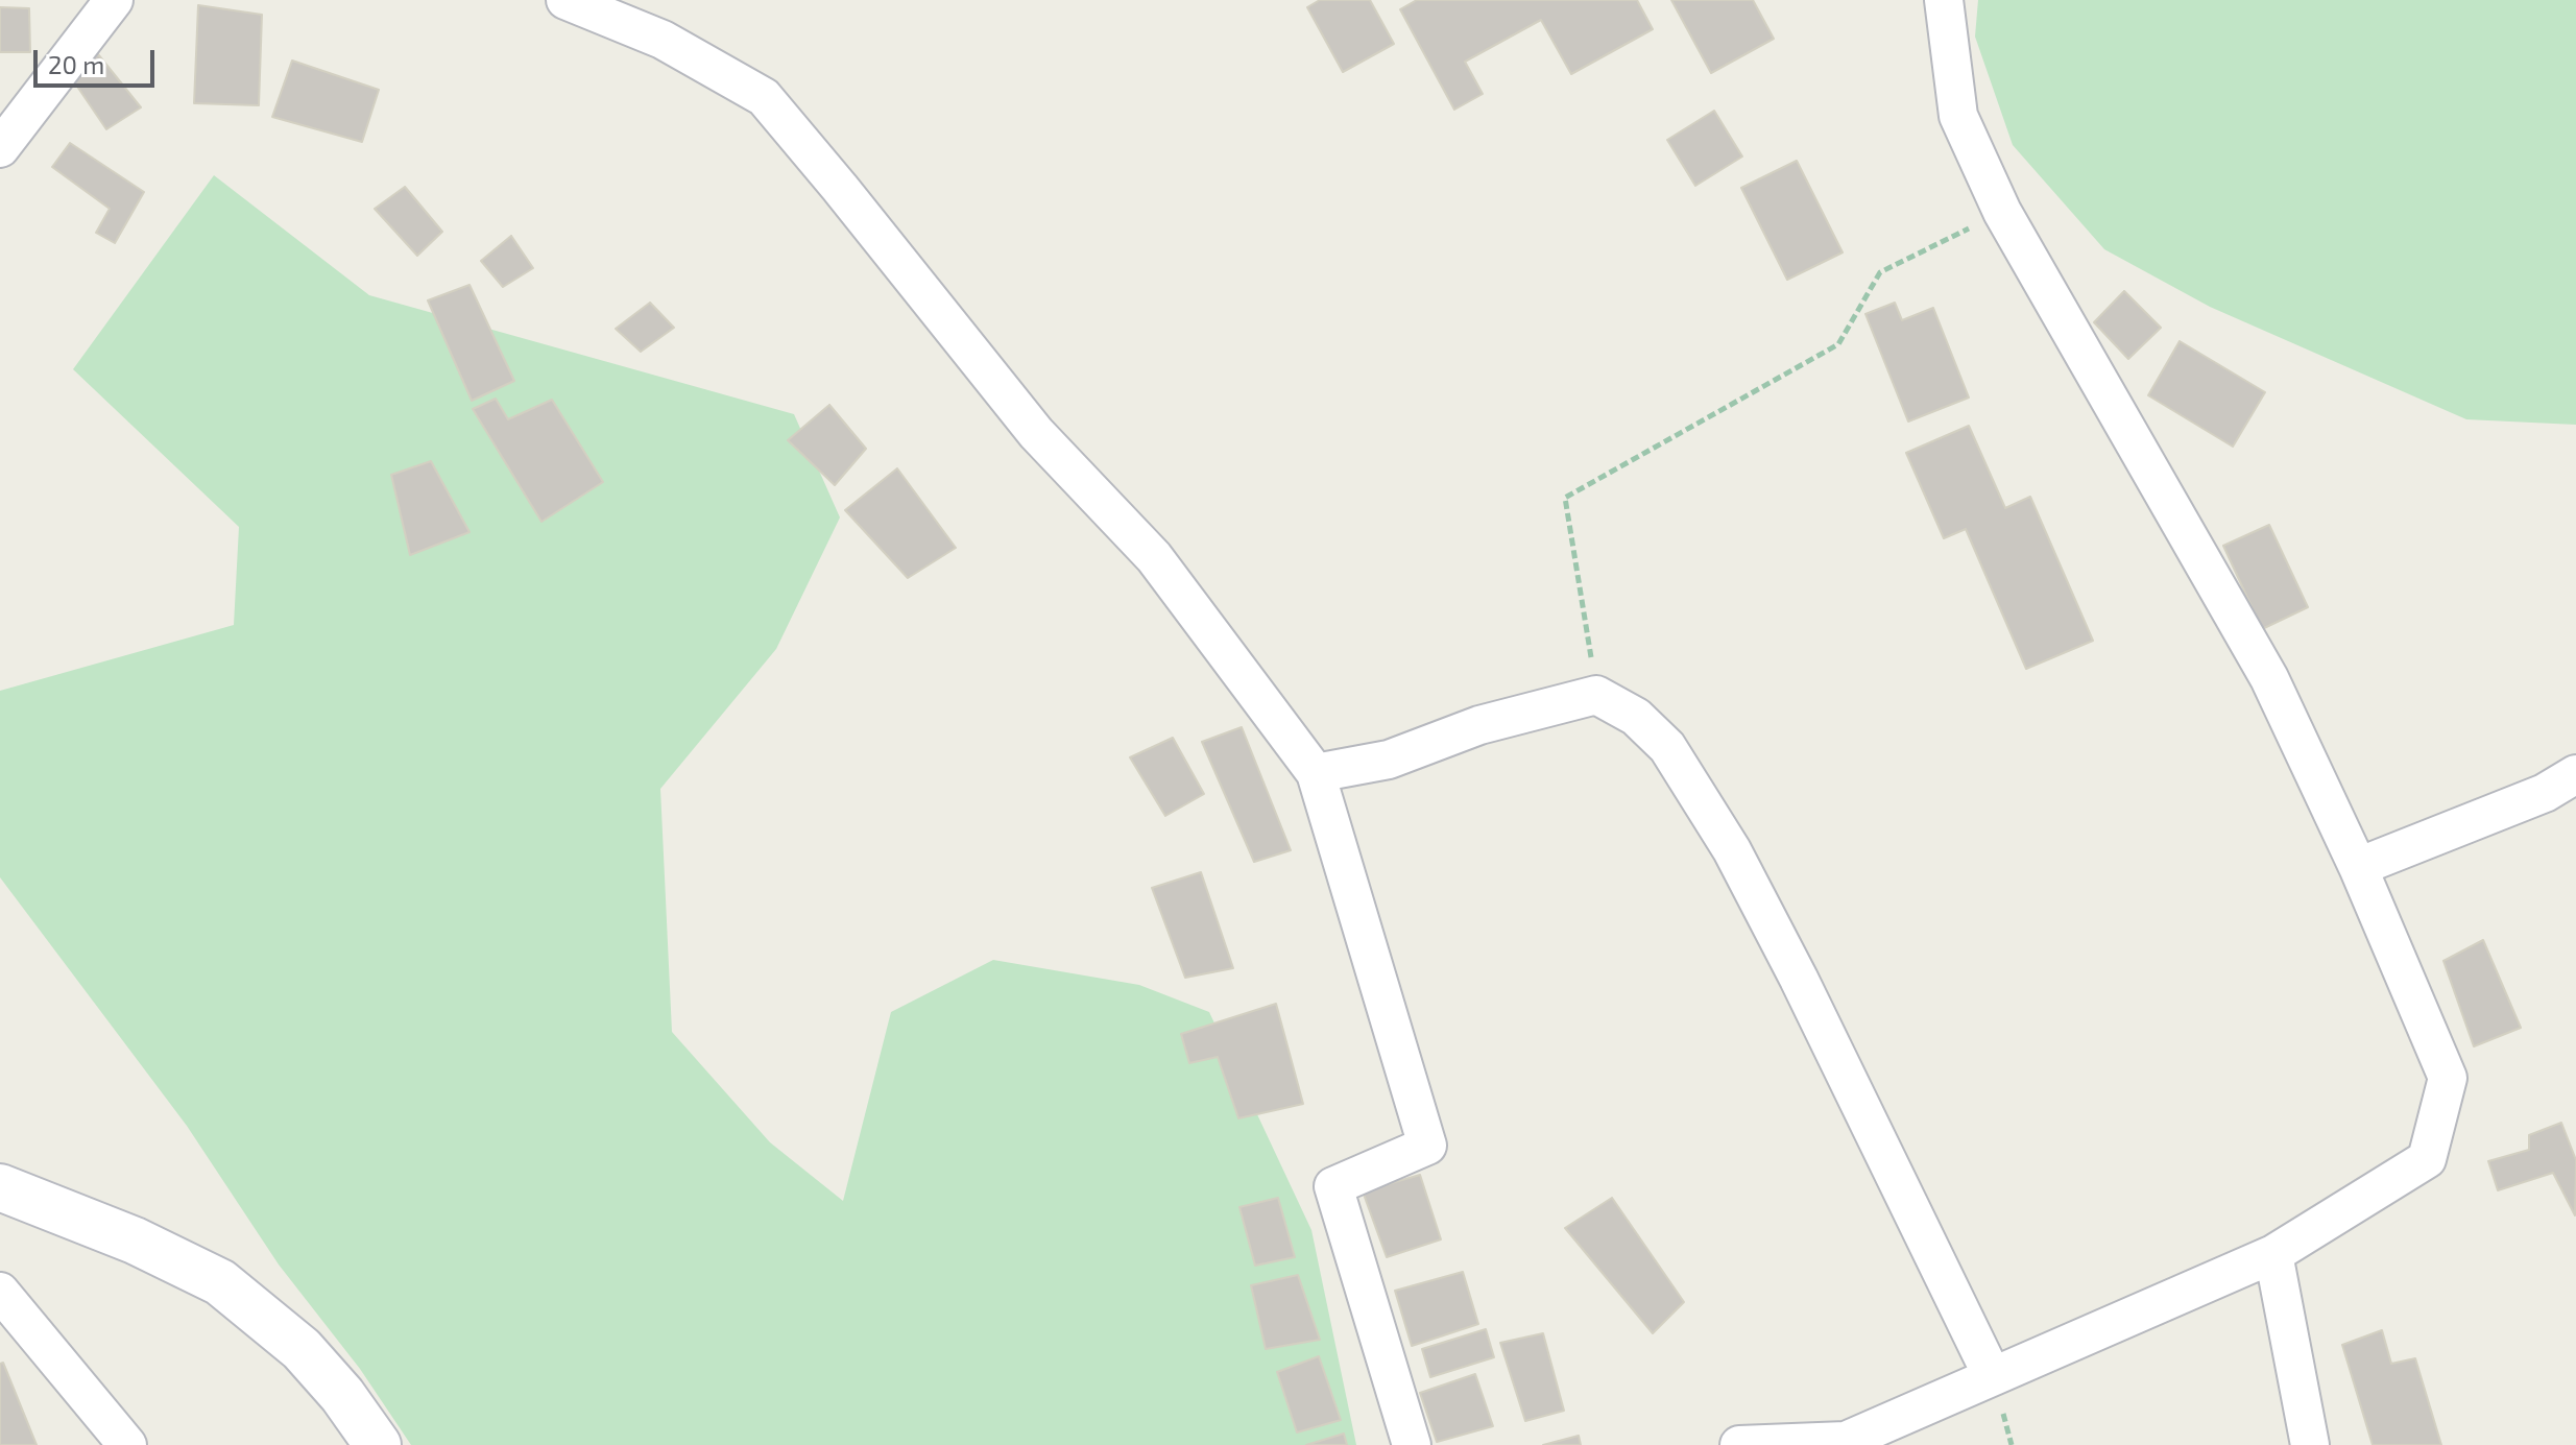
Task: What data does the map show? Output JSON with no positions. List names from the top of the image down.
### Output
{
  "scale_bar": "20 m"
}
